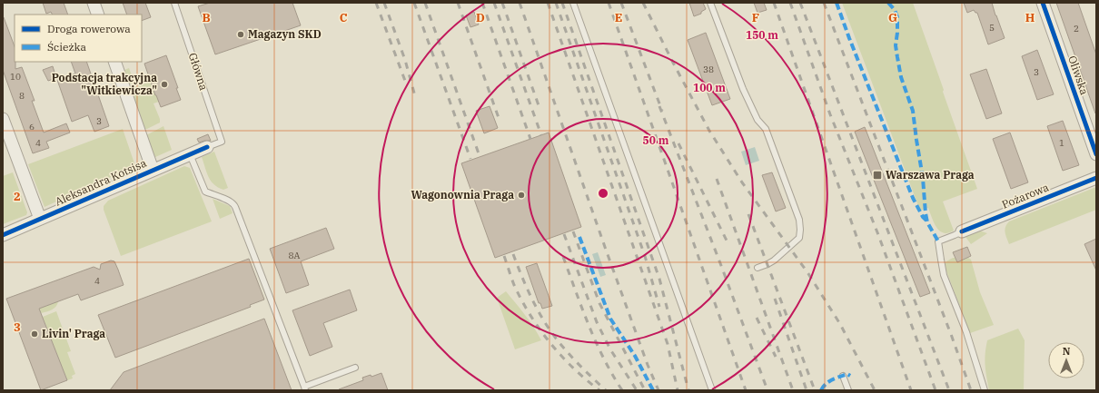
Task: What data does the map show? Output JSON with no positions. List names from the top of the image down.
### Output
{
  "streets": {
    "street": ["Oliwska", "Aleksandra Kotsisa", "Pożarowa"],
    "lane": ["Główna"]
  },
  "crossings": [
    ["Główna", "Aleksandra Kotsisa"]
  ],
  "places": {
    "other": [
      "Magazyn SKD",
      "Podstacja trakcyjna \"Witkiewicza\"",
      "Wagonownia Praga",
      "Livin' Praga"
    ],
    "transit": ["Warszawa Praga"]
  },
  "house_numbers": [
    "5",
    "2",
    "38",
    "3",
    "10",
    "8",
    "3",
    "6",
    "4",
    "1",
    "8A",
    "4"
  ],
  "legend": ["Droga rowerowa", "Ścieżka"],
  "north": "top",
  "grid": {
    "columns": [
      "B",
      "C",
      "D",
      "E",
      "F",
      "G",
      "H"
    ],
    "rows": ["2", "3"]
  },
  "rings": ["150 m", "100 m", "50 m"]
}
